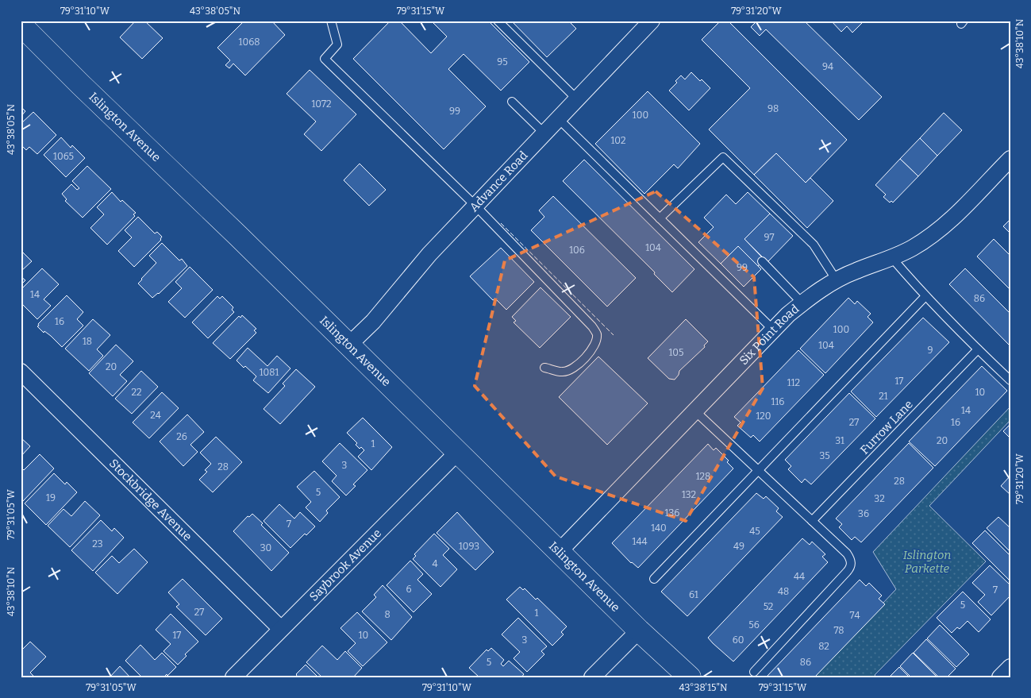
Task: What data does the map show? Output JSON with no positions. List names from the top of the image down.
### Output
{
  "streets": {
    "main road": ["Islington Avenue"],
    "street": [
      "Advance Road",
      "Six Point Road",
      "Stockbridge Avenue",
      "Saybrook Avenue"
    ],
    "lane": ["Furrow Lane"]
  },
  "crossings": [
    ["Islington Avenue", "Advance Road"],
    ["Islington Avenue", "Six Point Road"],
    ["Islington Avenue", "Saybrook Avenue"],
    ["Stockbridge Avenue", "Saybrook Avenue"]
  ],
  "parks": ["Islington Parkette"],
  "house_numbers": [
    "1068",
    "95",
    "94",
    "1072",
    "98",
    "99",
    "100",
    "102",
    "1065",
    "97",
    "104",
    "106",
    "99",
    "14",
    "86",
    "16",
    "100",
    "18",
    "104",
    "9",
    "105",
    "20",
    "1081",
    "17",
    "112",
    "22",
    "10",
    "21",
    "116",
    "14",
    "24",
    "120",
    "27",
    "16",
    "26",
    "31",
    "20",
    "1",
    "35",
    "3",
    "28",
    "128",
    "28",
    "5",
    "132",
    "19",
    "32",
    "136",
    "36",
    "7",
    "140",
    "45",
    "144",
    "23",
    "1093",
    "49",
    "30",
    "4",
    "44",
    "6",
    "7",
    "48",
    "61",
    "5",
    "52",
    "27",
    "1",
    "8",
    "74",
    "56",
    "78",
    "17",
    "10",
    "3",
    "60",
    "82",
    "5",
    "86"
  ],
  "coordinates": [
    "79°31'10\"W",
    "43°38'05\"N",
    "79°31'15\"W",
    "79°31'20\"W",
    "43°38'10\"N",
    "79°31'05\"W",
    "43°38'15\"N"
  ]
}
